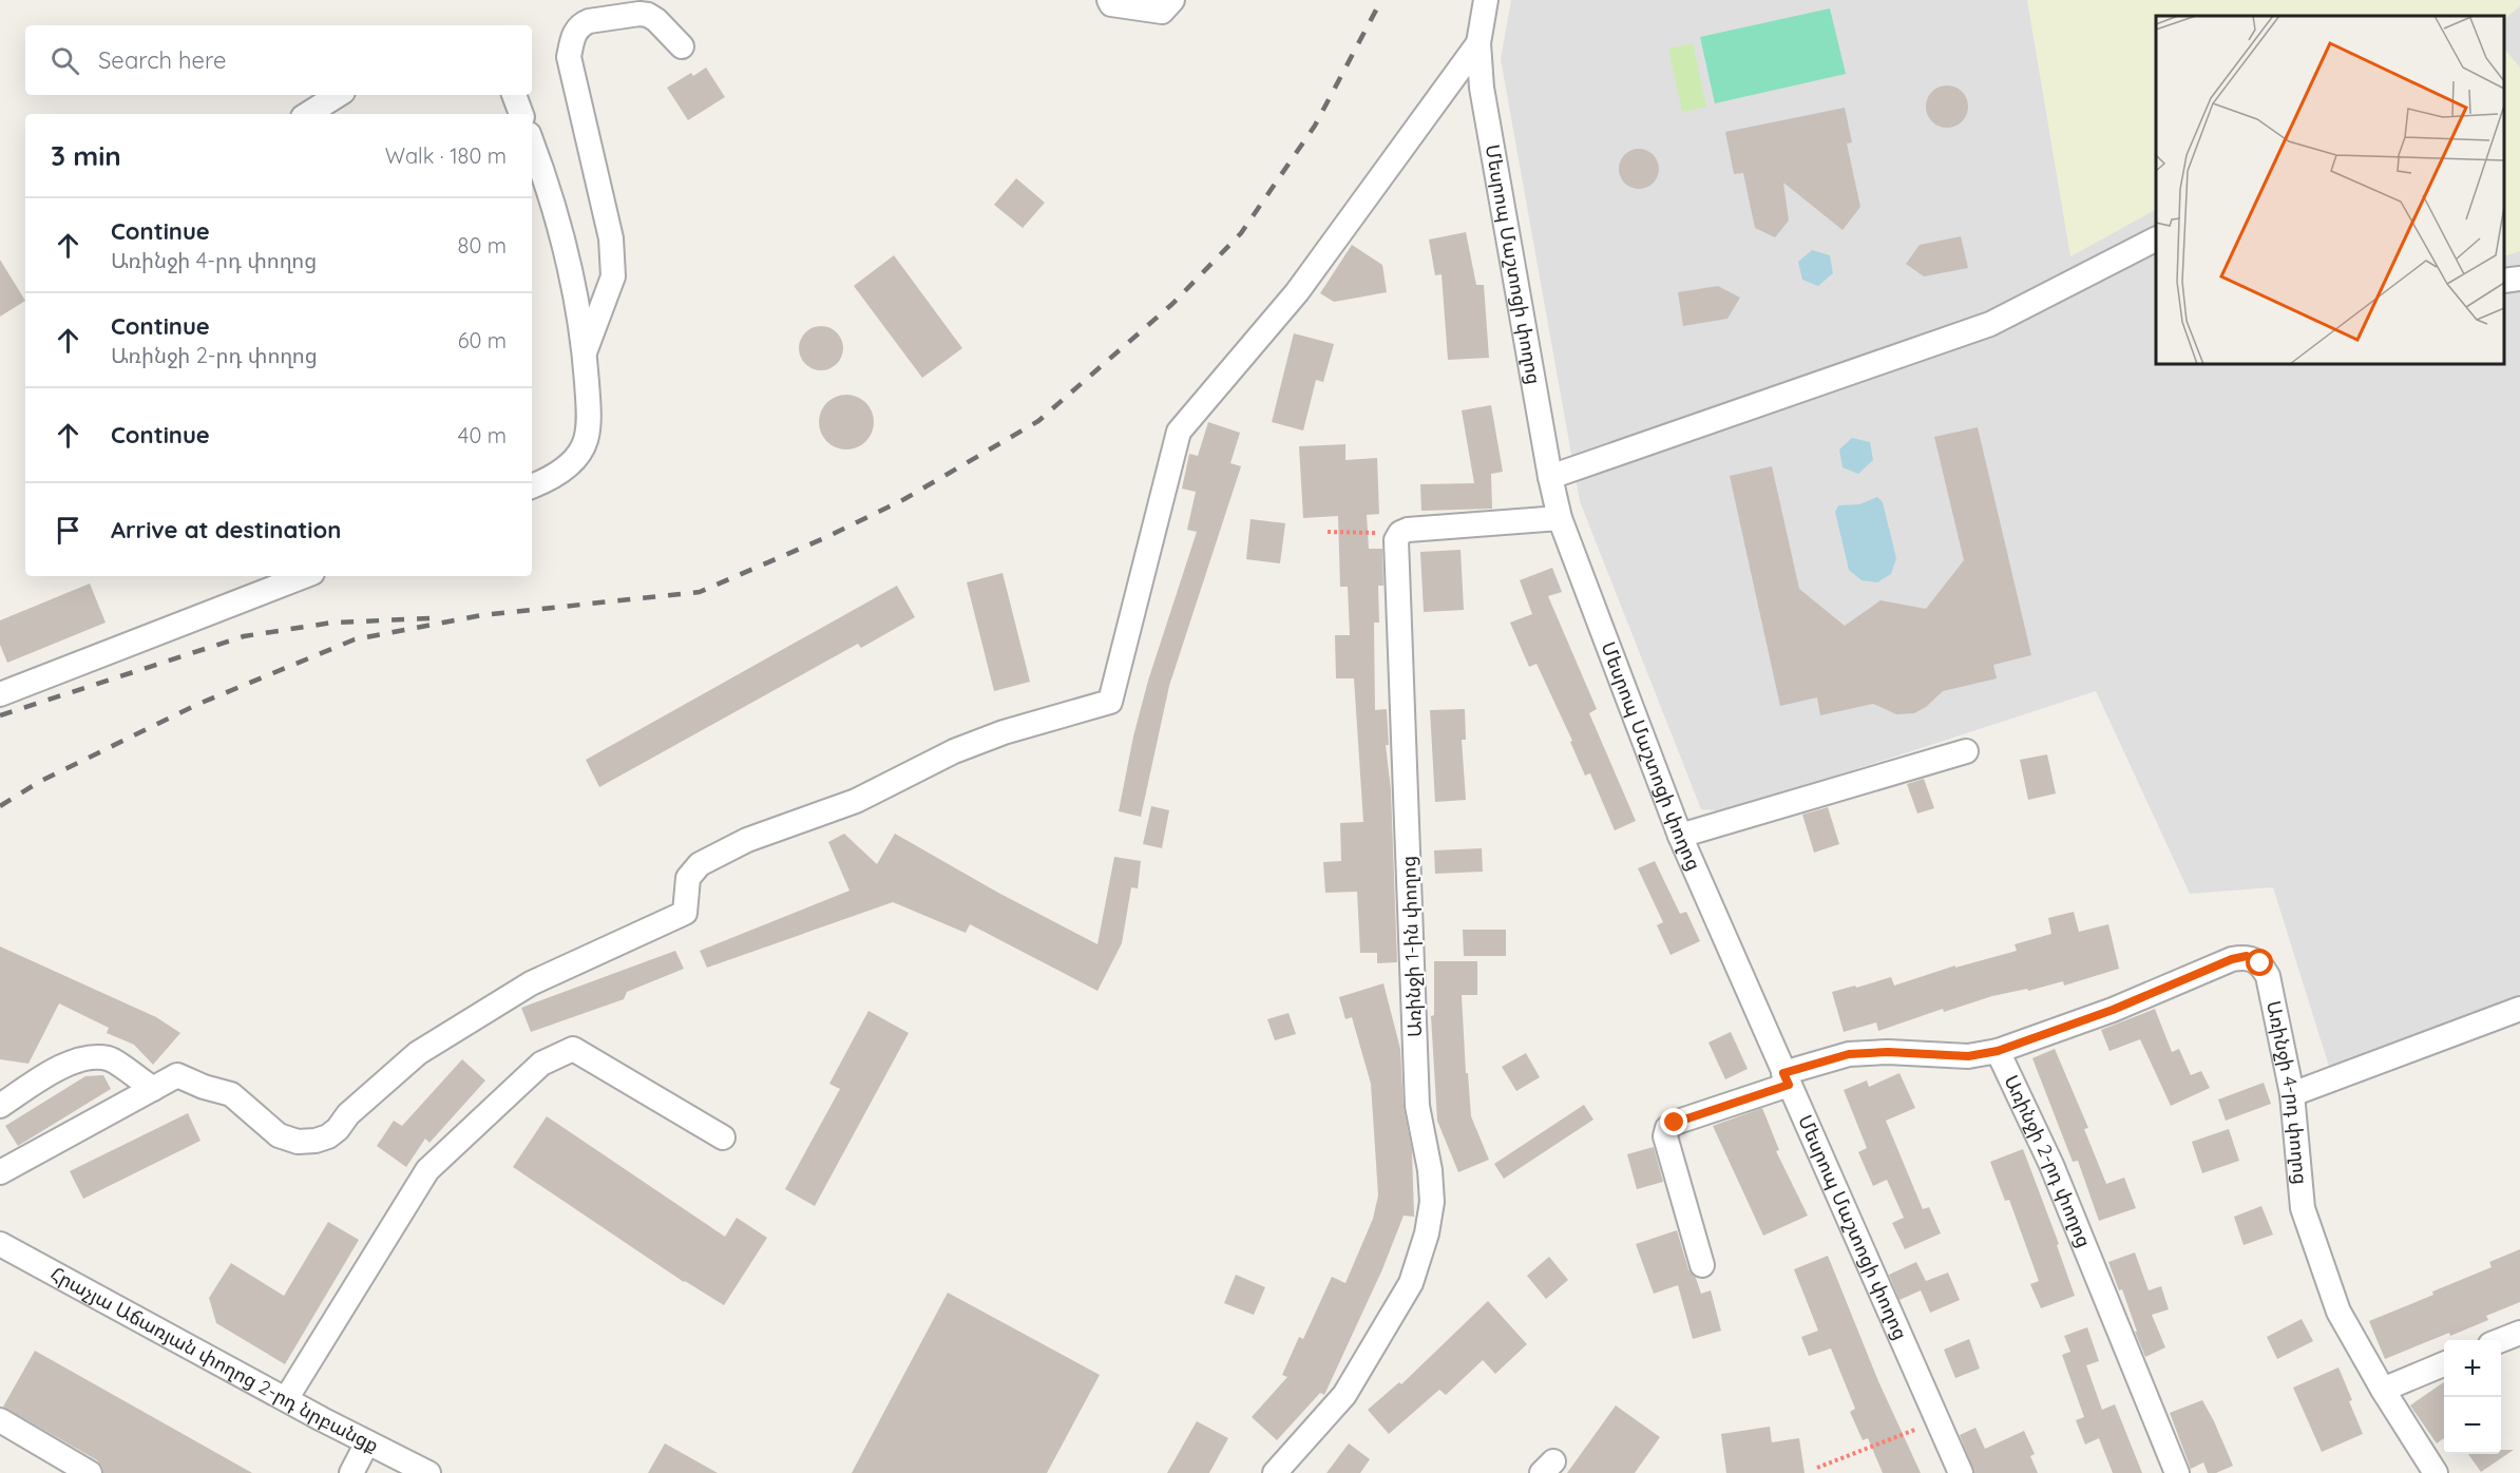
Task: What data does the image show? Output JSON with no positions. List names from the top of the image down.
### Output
{
  "streets": {
    "street": [
      "Մեսրոպ Մաշտոցի փողոց",
      "Առինջի 1-ին փողոց",
      "Առինջի 4-րդ փողոց",
      "Առինջի 2-րդ փողոց",
      "Հրաչյա Աճառյան փողոց 2-րդ նրբանցք"
    ]
  },
  "crossings": [
    ["Մեսրոպ Մաշտոցի փողոց", "Առինջի 2-րդ փողոց"],
    ["Առինջի 4-րդ փողոց", "Առինջի 2-րդ փողոց"]
  ],
  "page": {
    "search": "Search here",
    "heading": ["3 min", "Walk · 180 m"],
    "list": [
      ["Continue", "Առինջի 4-րդ փողոց", "80 m"],
      ["Continue", "Առինջի 2-րդ փողոց", "60 m"],
      ["Continue", "40 m"],
      "Arrive at destination"
    ],
    "map_buttons": ["+", "−"]
  }
}
